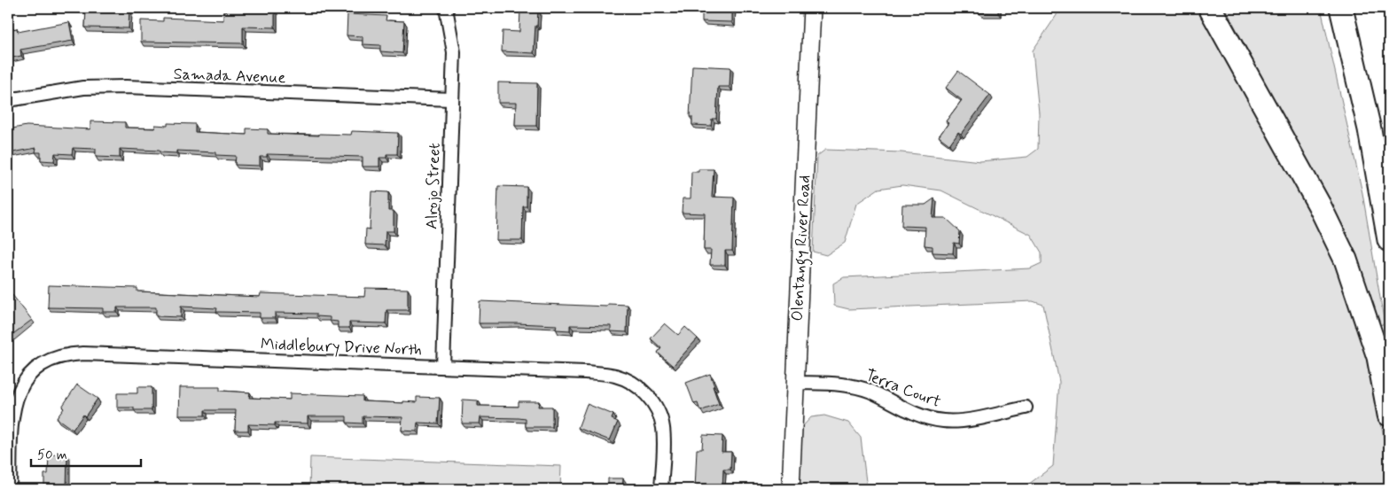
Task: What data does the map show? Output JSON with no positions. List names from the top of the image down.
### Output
{
  "streets": {
    "main road": ["Olentangy River Road"],
    "street": [
      "Samada Avenue",
      "Alrojo Street",
      "Middlebury Drive North",
      "Terra Court"
    ]
  },
  "crossings": [
    ["Samada Avenue", "Alrojo Street"],
    ["Alrojo Street", "Middlebury Drive North"],
    ["Olentangy River Road", "Terra Court"]
  ],
  "scale_bar": "50 m"
}
